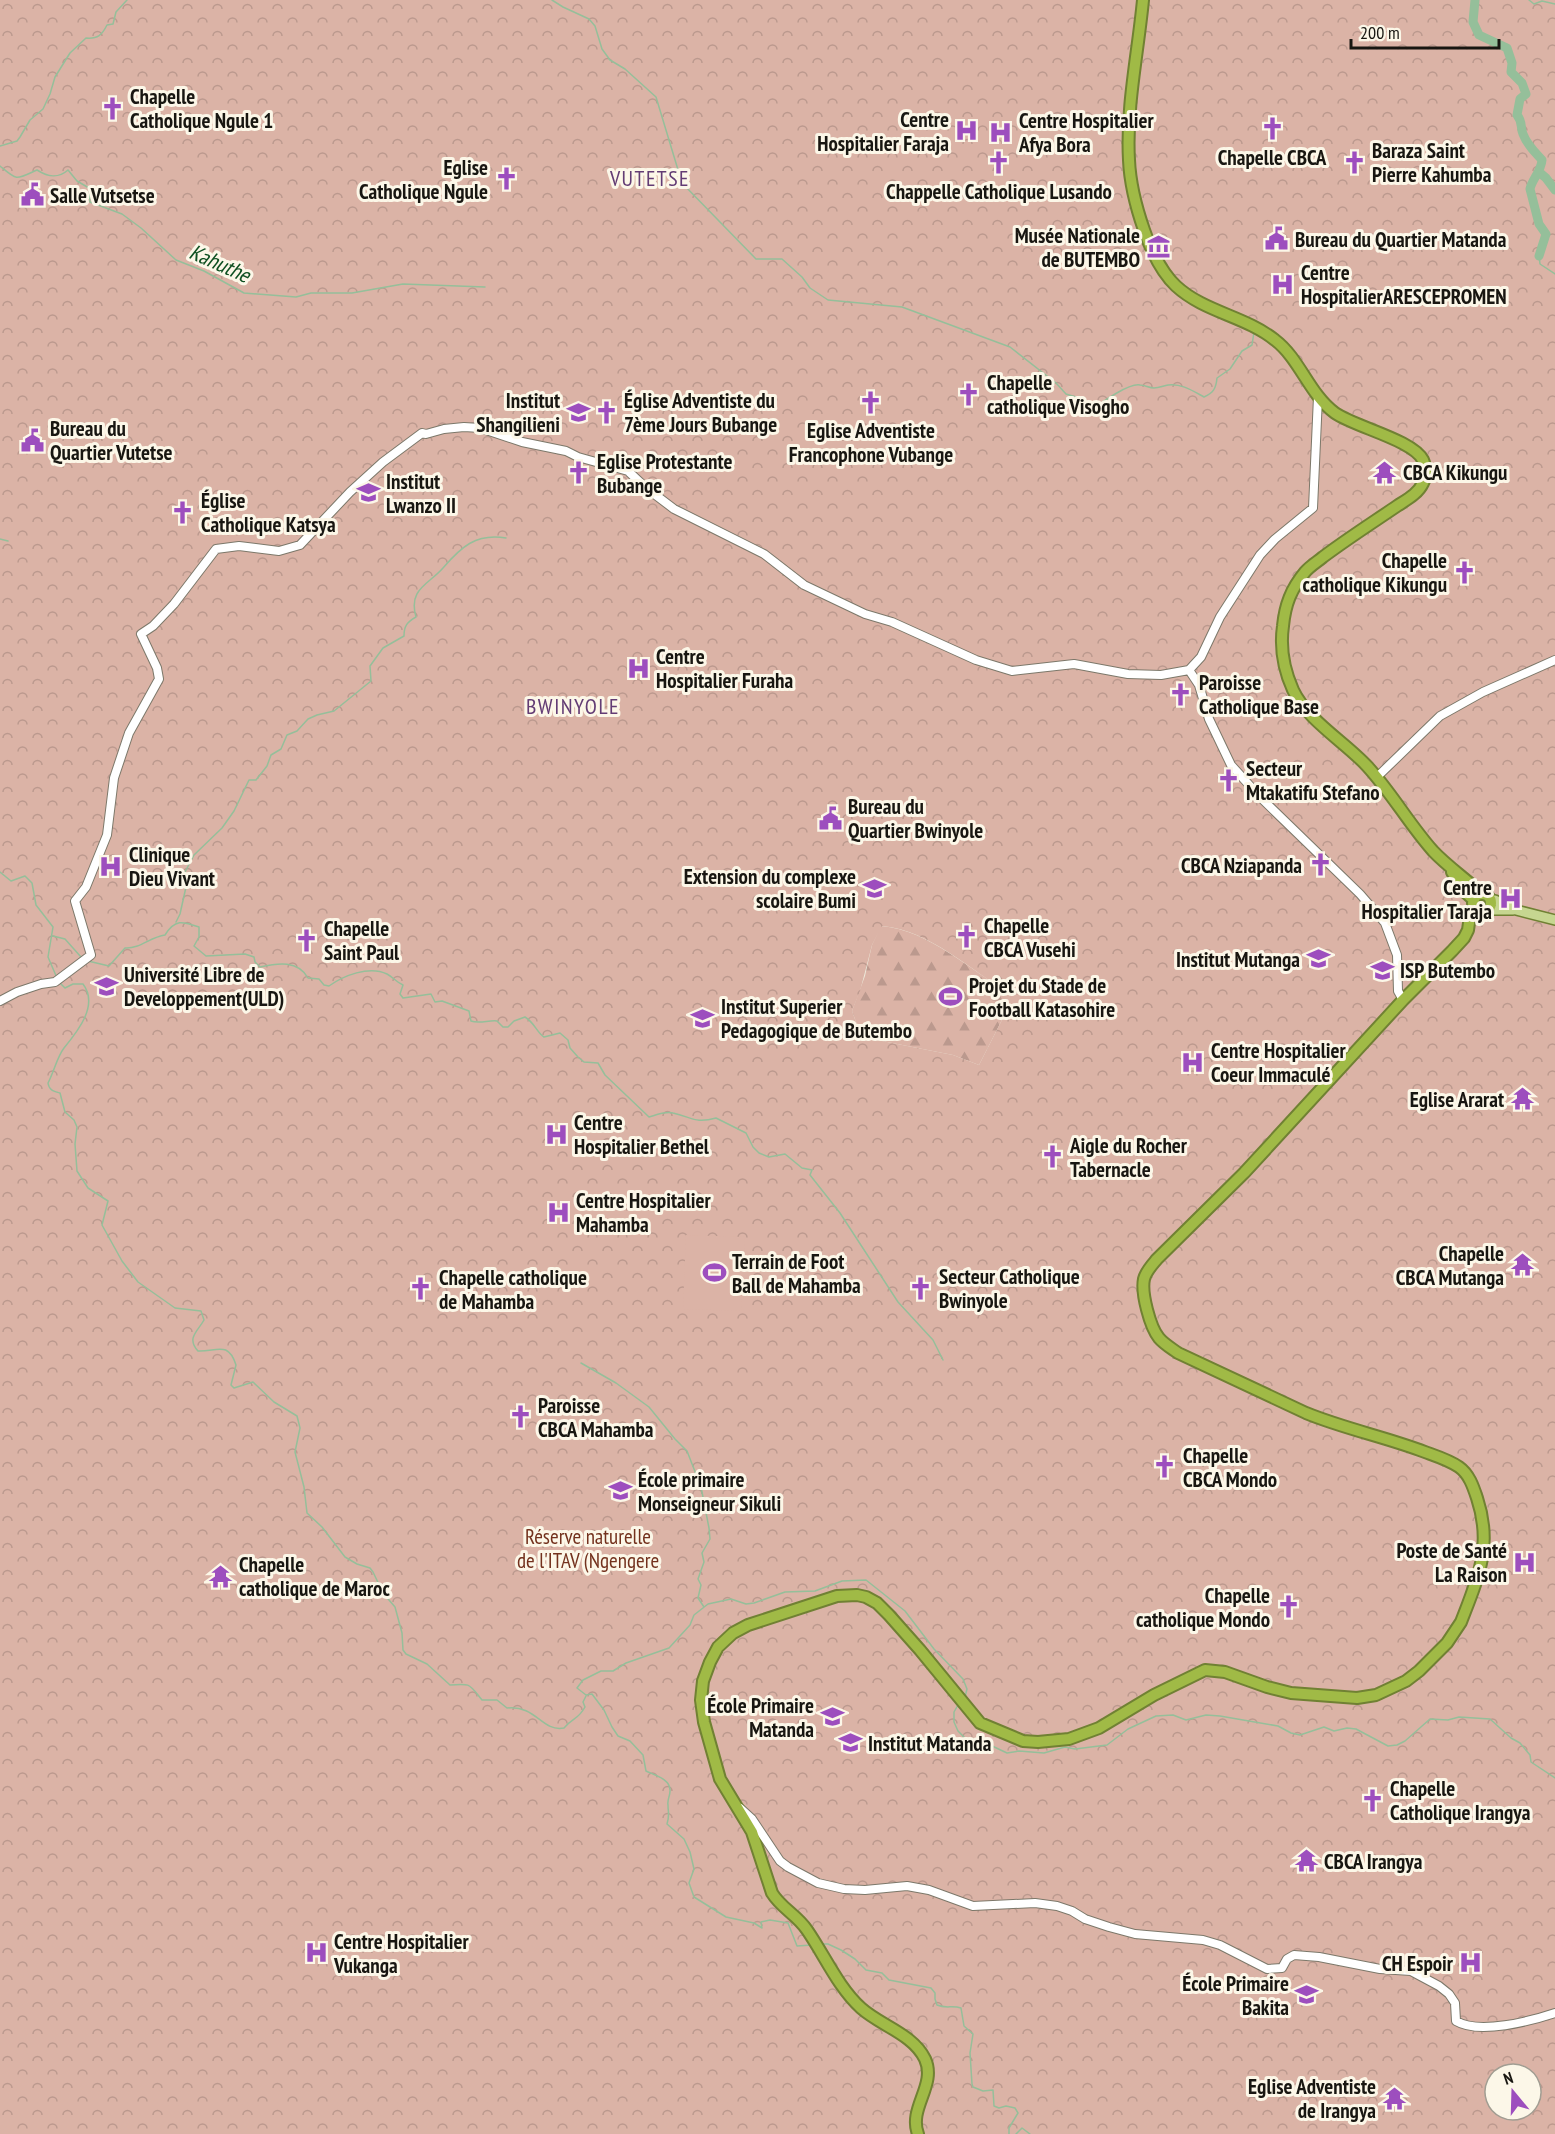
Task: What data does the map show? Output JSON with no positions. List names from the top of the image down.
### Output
{
  "districts": ["VUTETSE", "BWINYOLE"],
  "water": ["Kahuthe"],
  "parks": ["Réserve naturelle de l'ITAV (Ngengere"],
  "places": {
    "church": [
      "Chapelle Catholique Ngule 1",
      "Chapelle CBCA",
      "Baraza Saint Pierre Kahumba",
      "Chappelle Catholique Lusando",
      "Eglise Catholique Ngule",
      "Chapelle catholique Visogho",
      "Eglise Adventiste Francophone Vubange",
      "Église Adventiste du 7ème Jours Bubange",
      "Eglise Protestante Bubange",
      "Église Catholique Katsya",
      "Chapelle catholique Kikungu",
      "Paroisse Catholique Base",
      "Secteur Mtakatifu Stefano",
      "CBCA Nziapanda",
      "Chapelle CBCA Vusehi",
      "Chapelle Saint Paul",
      "Aigle du Rocher Tabernacle",
      "Secteur Catholique Bwinyole",
      "Chapelle catholique de Mahamba",
      "Paroisse CBCA Mahamba",
      "Chapelle CBCA Mondo",
      "Chapelle catholique Mondo",
      "Chapelle Catholique Irangya"
    ],
    "hospital": [
      "Centre Hospitalier Faraja",
      "Centre Hospitalier Afya Bora",
      "Centre HospitalierARESCEPROMEN",
      "Centre Hospitalier Furaha",
      "Clinique Dieu Vivant",
      "Centre Hospitalier Taraja",
      "Centre Hospitalier Coeur Immaculé",
      "Centre Hospitalier Bethel",
      "Centre Hospitalier Mahamba",
      "Poste de Santé La Raison",
      "Centre Hospitalier Vukanga",
      "CH Espoir"
    ],
    "public building": [
      "Salle Vutsetse",
      "Bureau du Quartier Matanda",
      "Bureau du Quartier Vutetse",
      "Bureau du Quartier Bwinyole"
    ],
    "museum": ["Musée Nationale de BUTEMBO"],
    "school or university": [
      "Institut Shangilieni",
      "Institut Lwanzo II",
      "Extension du complexe scolaire Bumi",
      "Institut Mutanga",
      "ISP Butembo",
      "Université Libre de Developpement(ULD)",
      "Institut Superier Pedagogique de Butembo",
      "École primaire Monseigneur Sikuli",
      "École Primaire Matanda",
      "Institut Matanda",
      "École Primaire Bakita"
    ],
    "temple": [
      "CBCA Kikungu",
      "Eglise Ararat",
      "Chapelle CBCA Mutanga",
      "Chapelle catholique de Maroc",
      "CBCA Irangya",
      "Eglise Adventiste de Irangya"
    ],
    "sports": ["Projet du Stade de Football Katasohire", "Terrain de Foot Ball de Mahamba"]
  },
  "scale_bar": "200 m",
  "north": "top"
}
